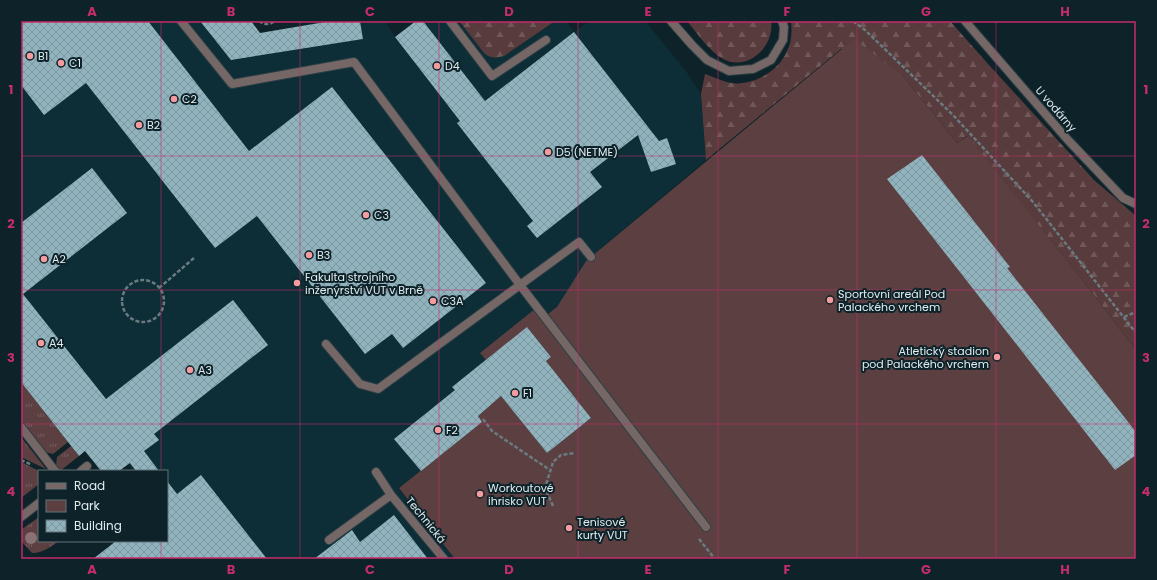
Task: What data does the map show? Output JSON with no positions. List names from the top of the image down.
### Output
{
  "streets": {
    "street": ["U vodárny", "Technická"]
  },
  "places": [
    "B1",
    "C1",
    "D4",
    "C2",
    "B2",
    "D5 (NETME)",
    "C3",
    "B3",
    "A2",
    "Fakulta strojního inženýrství VUT v Brně",
    "Sportovní areál Pod Palackého vrchem",
    "C3A",
    "A4",
    "Atletický stadion pod Palackého vrchem",
    "A3",
    "F1",
    "F2",
    "Workoutové ihrisko VUT",
    "Tenisové kurty VUT"
  ],
  "legend": ["Road", "Park", "Building"],
  "grid": {
    "columns": [
      "A",
      "B",
      "C",
      "D",
      "E",
      "F",
      "G",
      "H"
    ],
    "rows": [
      "1",
      "2",
      "3",
      "4"
    ]
  }
}
